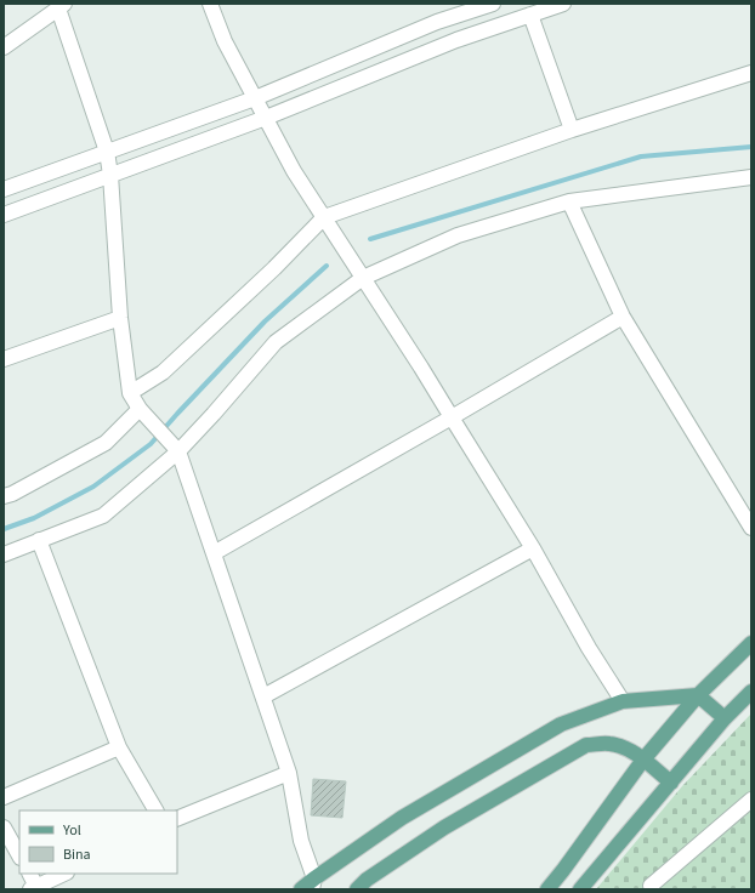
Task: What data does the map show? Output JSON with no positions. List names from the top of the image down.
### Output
{
  "legend": ["Yol", "Bina"]
}
